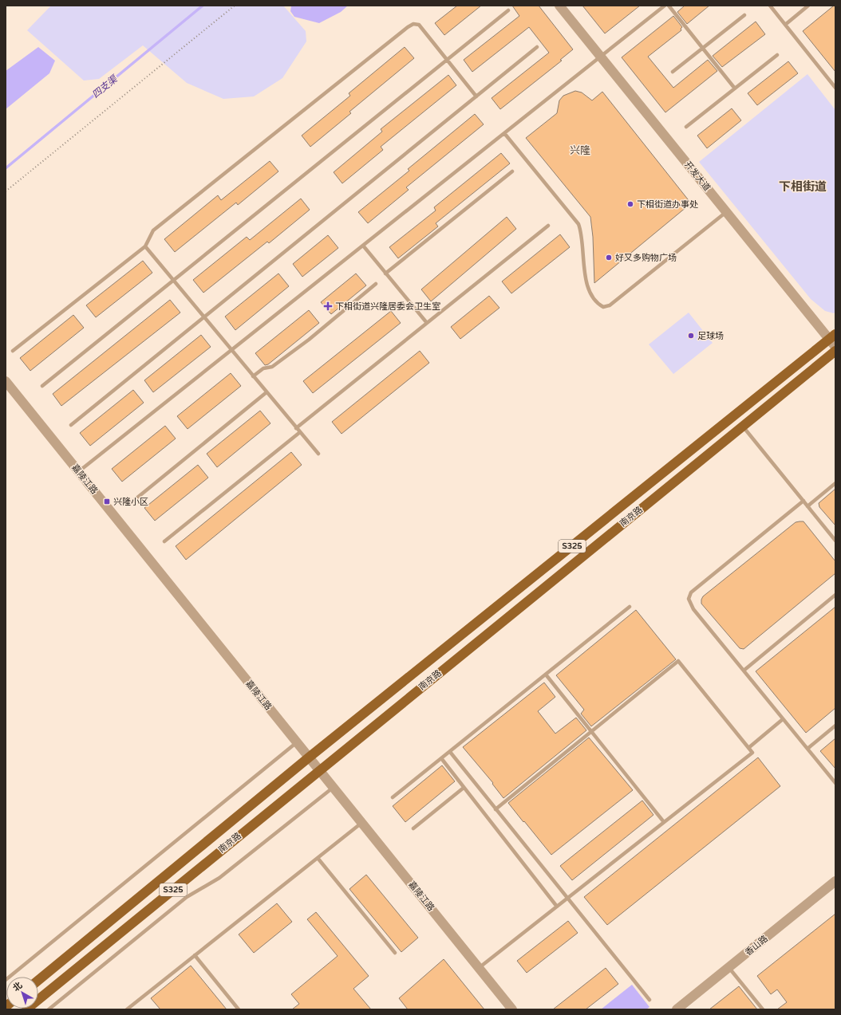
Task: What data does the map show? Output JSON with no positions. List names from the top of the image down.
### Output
{
  "streets": {
    "main road": ["南京路", "S325"],
    "street": ["开发大道", "嘉陵江路", "香山路"]
  },
  "crossings": [
    ["开发大道", "南京路"],
    ["嘉陵江路", "南京路"]
  ],
  "districts": ["兴隆", "下相街道"],
  "water": ["四支渠"],
  "places": {
    "other": ["下相街道办事处", "好又多购物广场", "足球场"],
    "health": ["下相街道兴隆居委会卫生室"],
    "transit": ["兴隆小区"]
  },
  "north": "top left"
}
